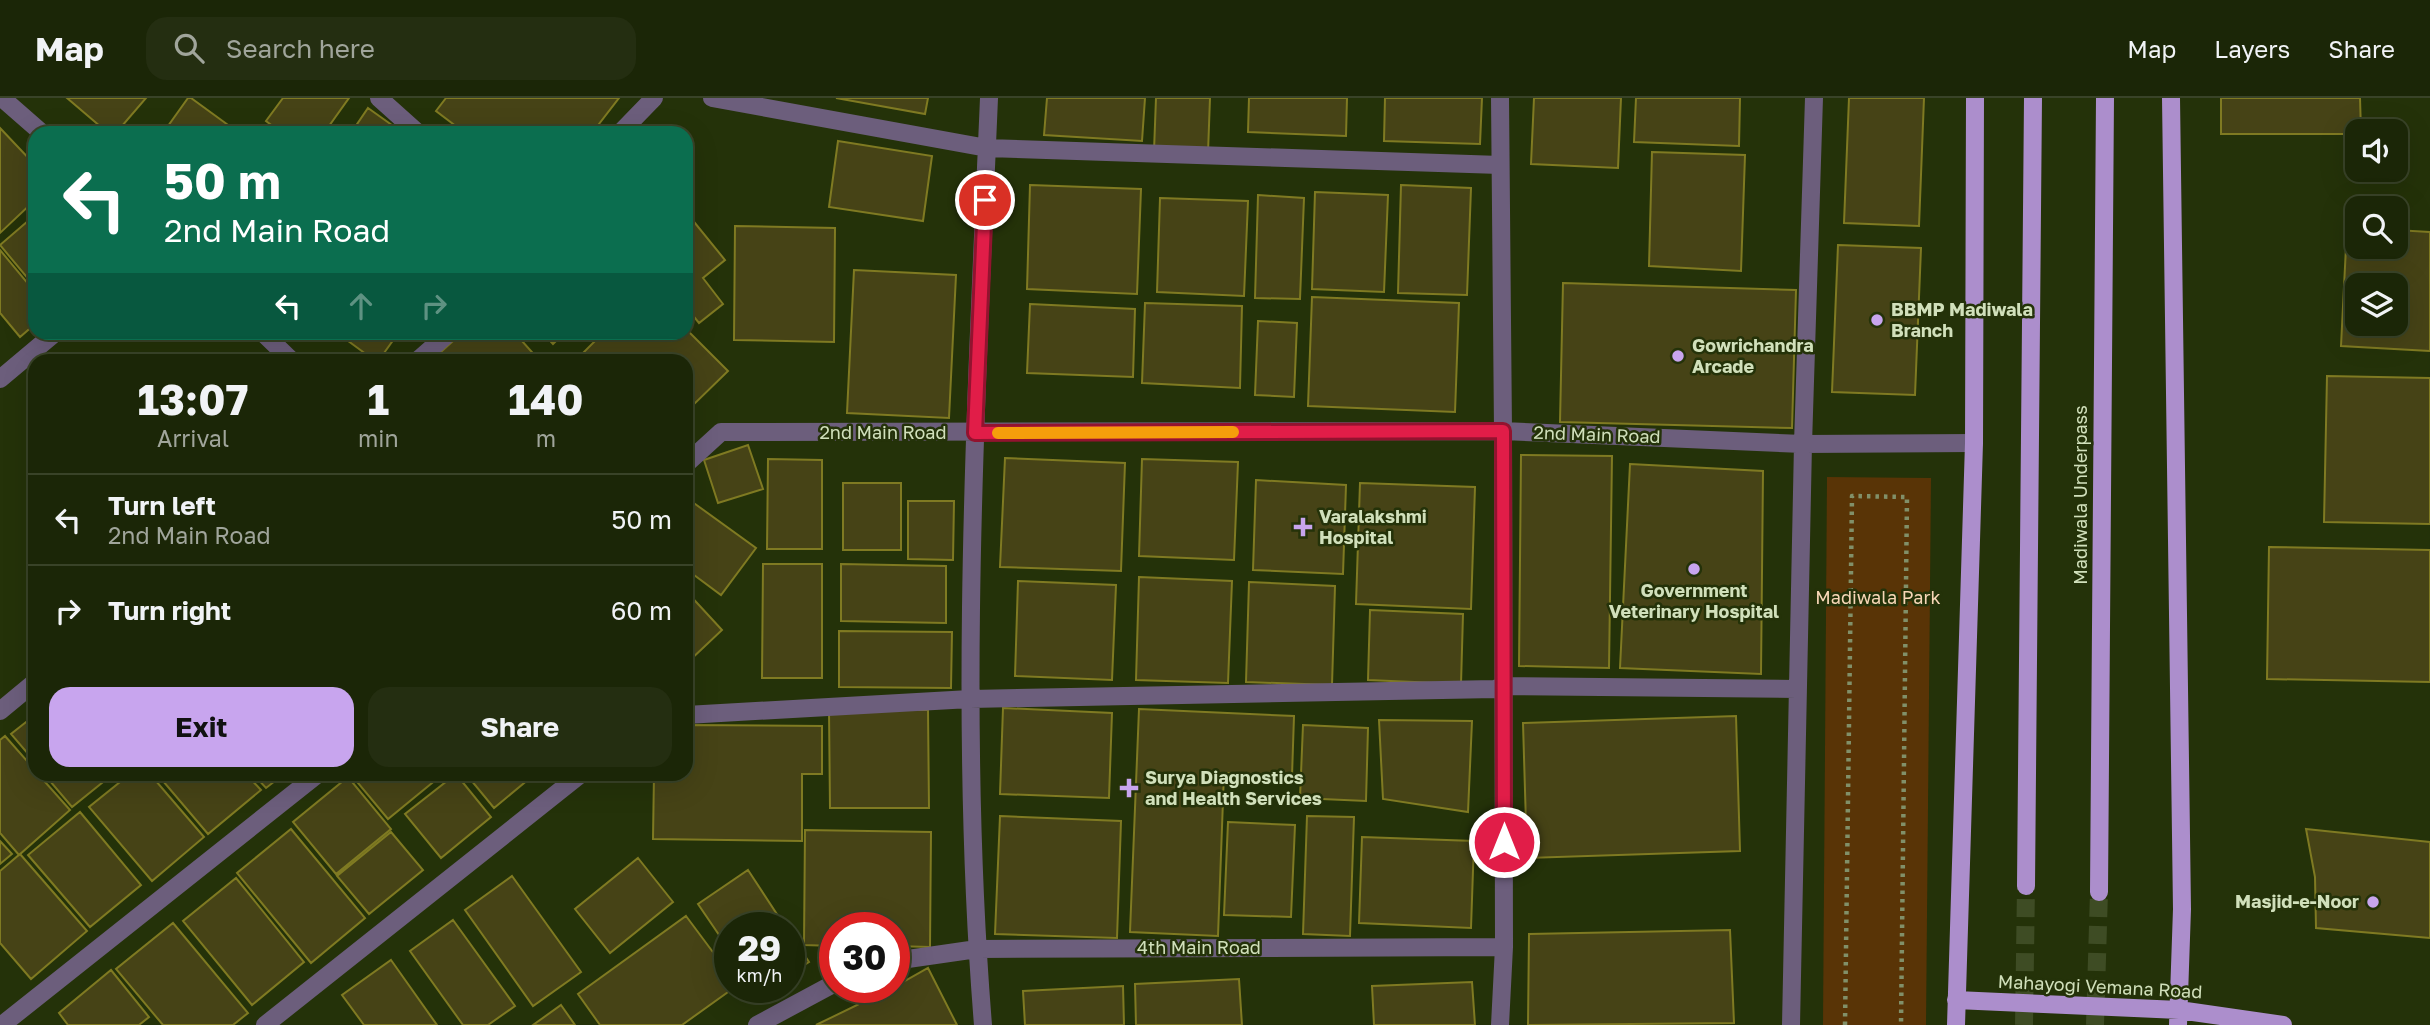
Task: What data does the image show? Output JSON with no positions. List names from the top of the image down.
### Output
{
  "streets": {
    "main road": ["Madiwala Underpass", "Mahayogi Vemana Road"],
    "street": ["2nd Main Road", "4th Main Road"]
  },
  "parks": ["Madiwala Park"],
  "places": {
    "other": [
      "BBMP Madiwala Branch",
      "Gowrichandra Arcade",
      "Government Veterinary Hospital",
      "Masjid-e-Noor"
    ],
    "health": ["Varalakshmi Hospital", "Surya Diagnostics and Health Services"]
  },
  "page": {
    "header": "Map",
    "search": "Search here",
    "nav": ["Map", "Layers", "Share"],
    "turn": ["50 m", "2nd Main Road"],
    "eta": [
      "13:07",
      "Arrival",
      "1",
      "min",
      "140",
      "m"
    ],
    "list": [
      {
        "name": "Turn left",
        "note": "2nd Main Road",
        "value": "50 m"
      },
      {
        "name": "Turn right",
        "value": "60 m"
      }
    ],
    "buttons": ["Exit", "Share"],
    "speed": "29 km/h",
    "limit": "30"
  }
}
